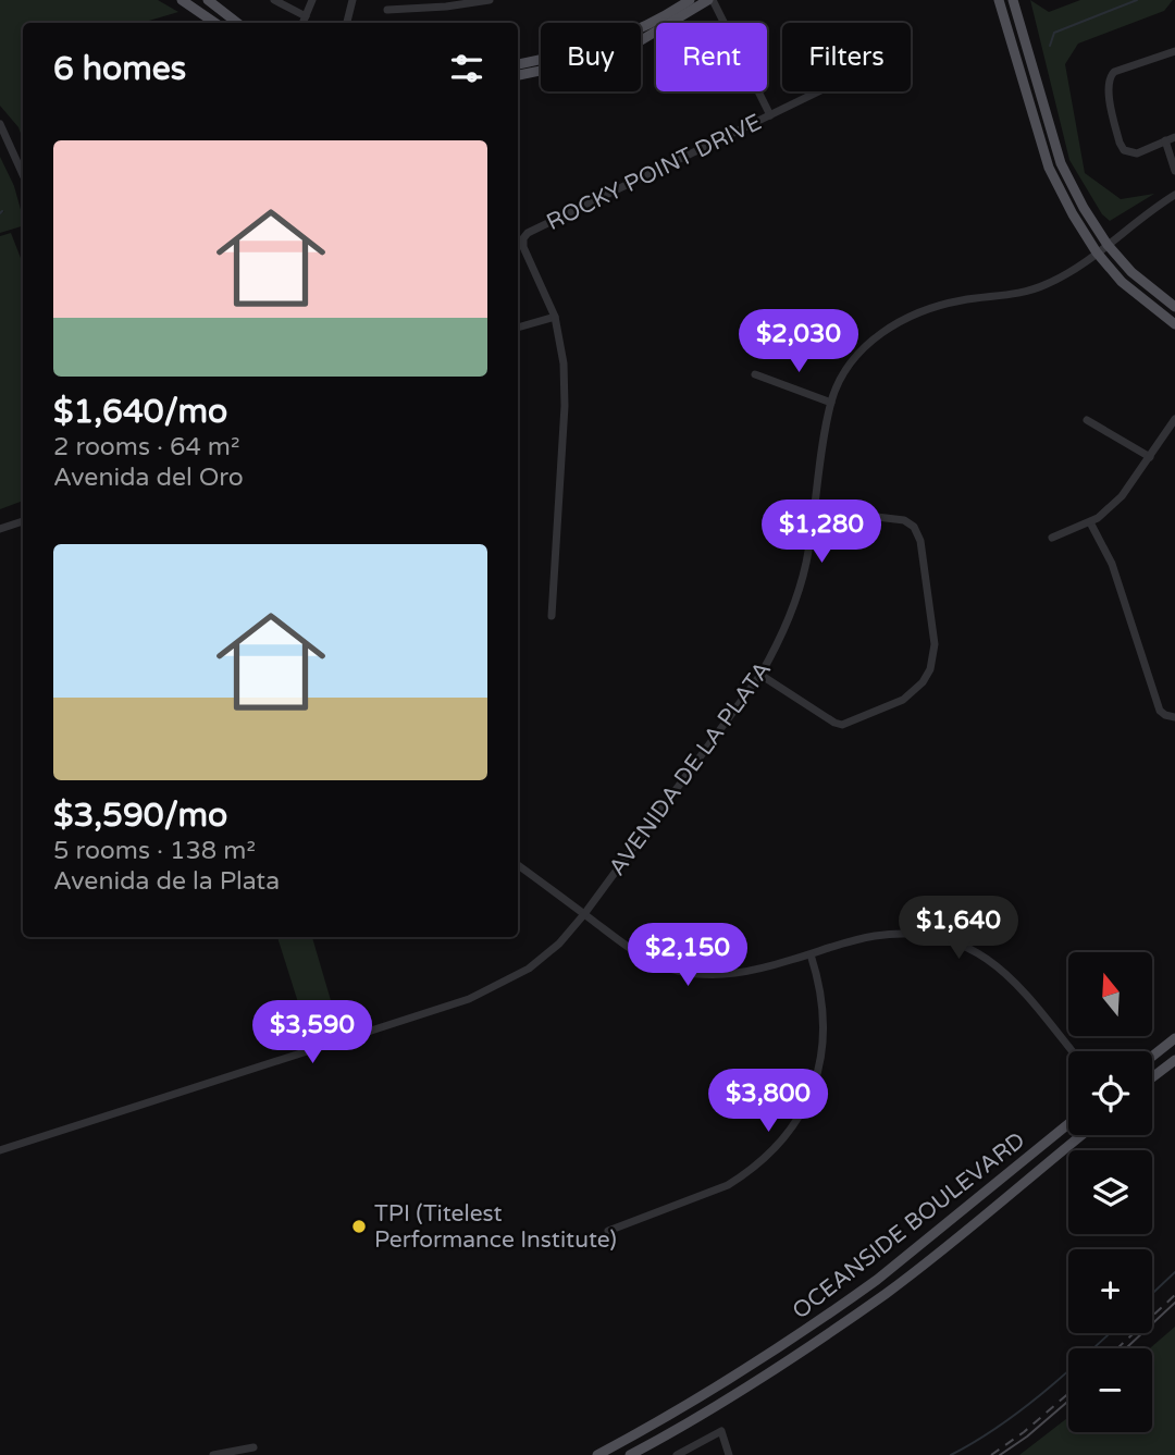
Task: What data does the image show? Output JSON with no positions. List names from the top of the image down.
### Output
{
  "streets": {
    "main road": ["OCEANSIDE BOULEVARD"],
    "street": ["ROCKY POINT DRIVE", "AVENIDA DE LA PLATA"]
  },
  "places": ["TPI (Titelest Performance Institute)"],
  "north": "top",
  "page": {
    "chip": ["Buy", "Rent", "Filters"],
    "heading": "6 homes",
    "list": [
      {
        "name": "$1,640/mo",
        "note": "2 rooms · 64 m² · Avenida del Oro"
      },
      {
        "name": "$3,590/mo",
        "note": "5 rooms · 138 m² · Avenida de la Plata"
      }
    ],
    "price": [
      "$2,030",
      "$1,280",
      "$1,640",
      "$2,150",
      "$3,590",
      "$3,800"
    ],
    "map_buttons": ["+", "−"]
  }
}
